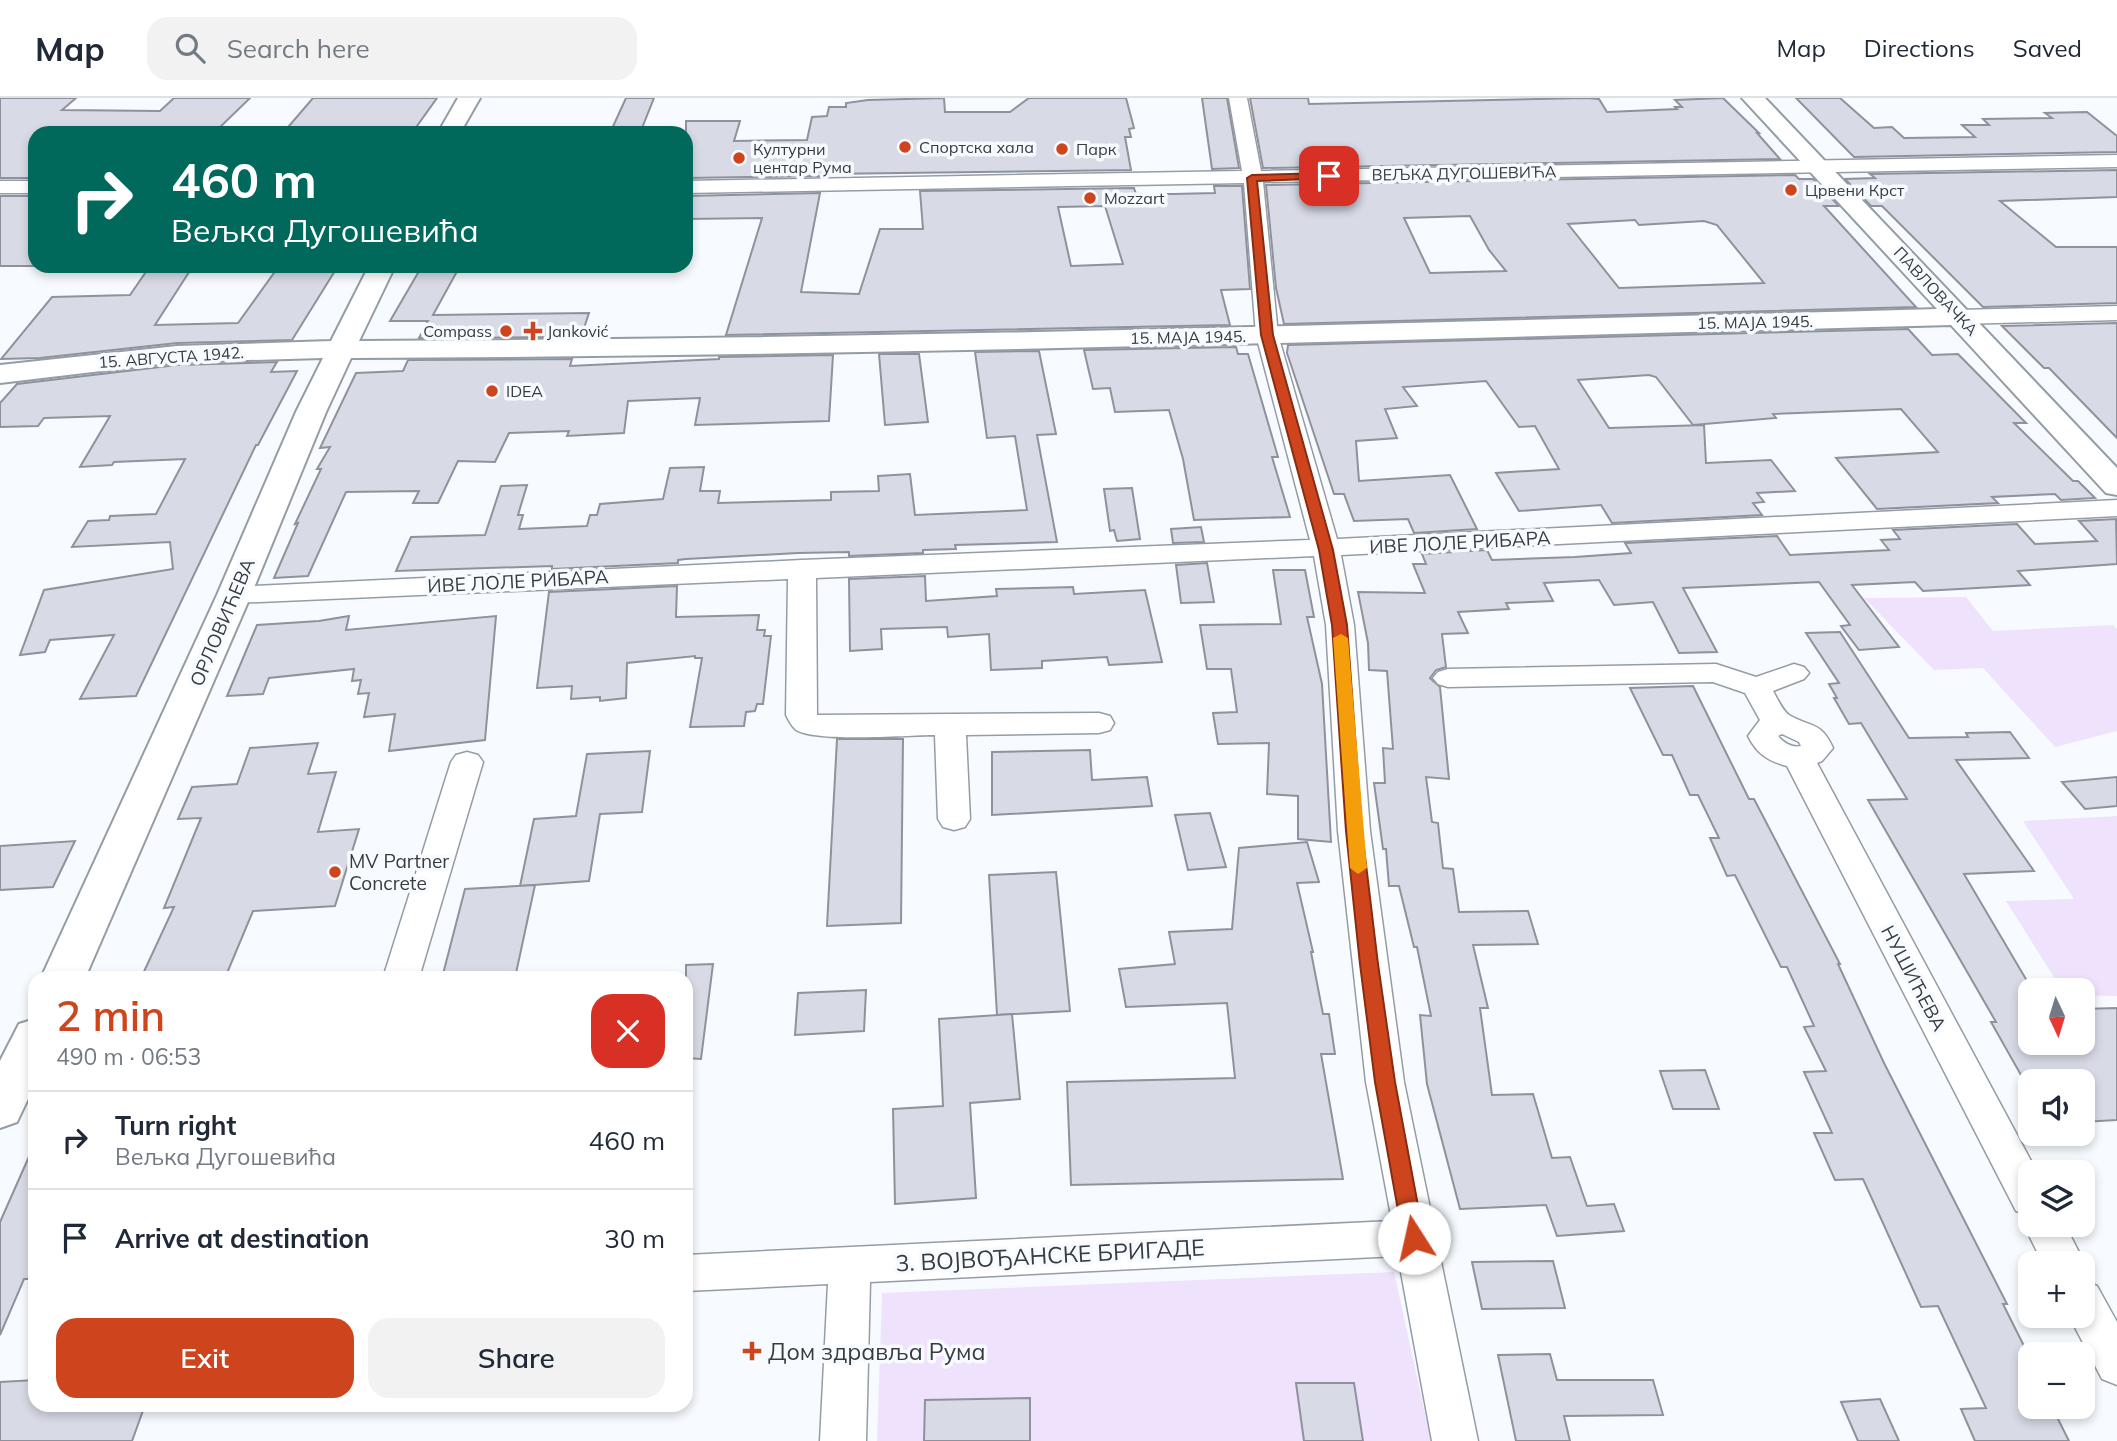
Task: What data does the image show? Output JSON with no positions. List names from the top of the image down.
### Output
{
  "streets": {
    "street": [
      "ВЕЉКА ДУГОШЕВИЋА",
      "ПАВЛОВАЧКА",
      "15. МАЈА 1945.",
      "15. АВГУСТА 1942.",
      "ИВЕ ЛОЛЕ РИБАРА",
      "ОРЛОВИЋЕВА",
      "НУШИЋЕВА",
      "3. ВОЈВОЂАНСКЕ БРИГАДЕ"
    ]
  },
  "crossings": [
    ["ВЕЉКА ДУГОШЕВИЋА", "ПАВЛОВАЧКА"],
    ["ПАВЛОВАЧКА", "15. МАЈА 1945."],
    ["15. МАЈА 1945.", "15. АВГУСТА 1942."],
    ["15. МАЈА 1945.", "ОРЛОВИЋЕВА"],
    ["15. АВГУСТА 1942.", "ОРЛОВИЋЕВА"],
    ["ИВЕ ЛОЛЕ РИБАРА", "ОРЛОВИЋЕВА"]
  ],
  "places": {
    "other": [
      "Спортска хала",
      "Парк",
      "Културни центар Рума",
      "Црвени Крст",
      "Mozzart",
      "Compass",
      "IDEA",
      "MV Partner Concrete"
    ],
    "health": ["Janković", "Дом здравља Рума"]
  },
  "north": "bottom",
  "page": {
    "header": "Map",
    "search": "Search here",
    "nav": ["Map", "Directions", "Saved"],
    "turn": ["460 m", "Вељка Дугошевића"],
    "heading": ["2 min", "490 m · 06:53"],
    "map_buttons": ["+", "−"],
    "list": [
      {
        "name": "Turn right",
        "note": "Вељка Дугошевића",
        "value": "460 m"
      },
      {
        "name": "Arrive at destination",
        "value": "30 m"
      }
    ],
    "buttons": ["Exit", "Share"]
  }
}
